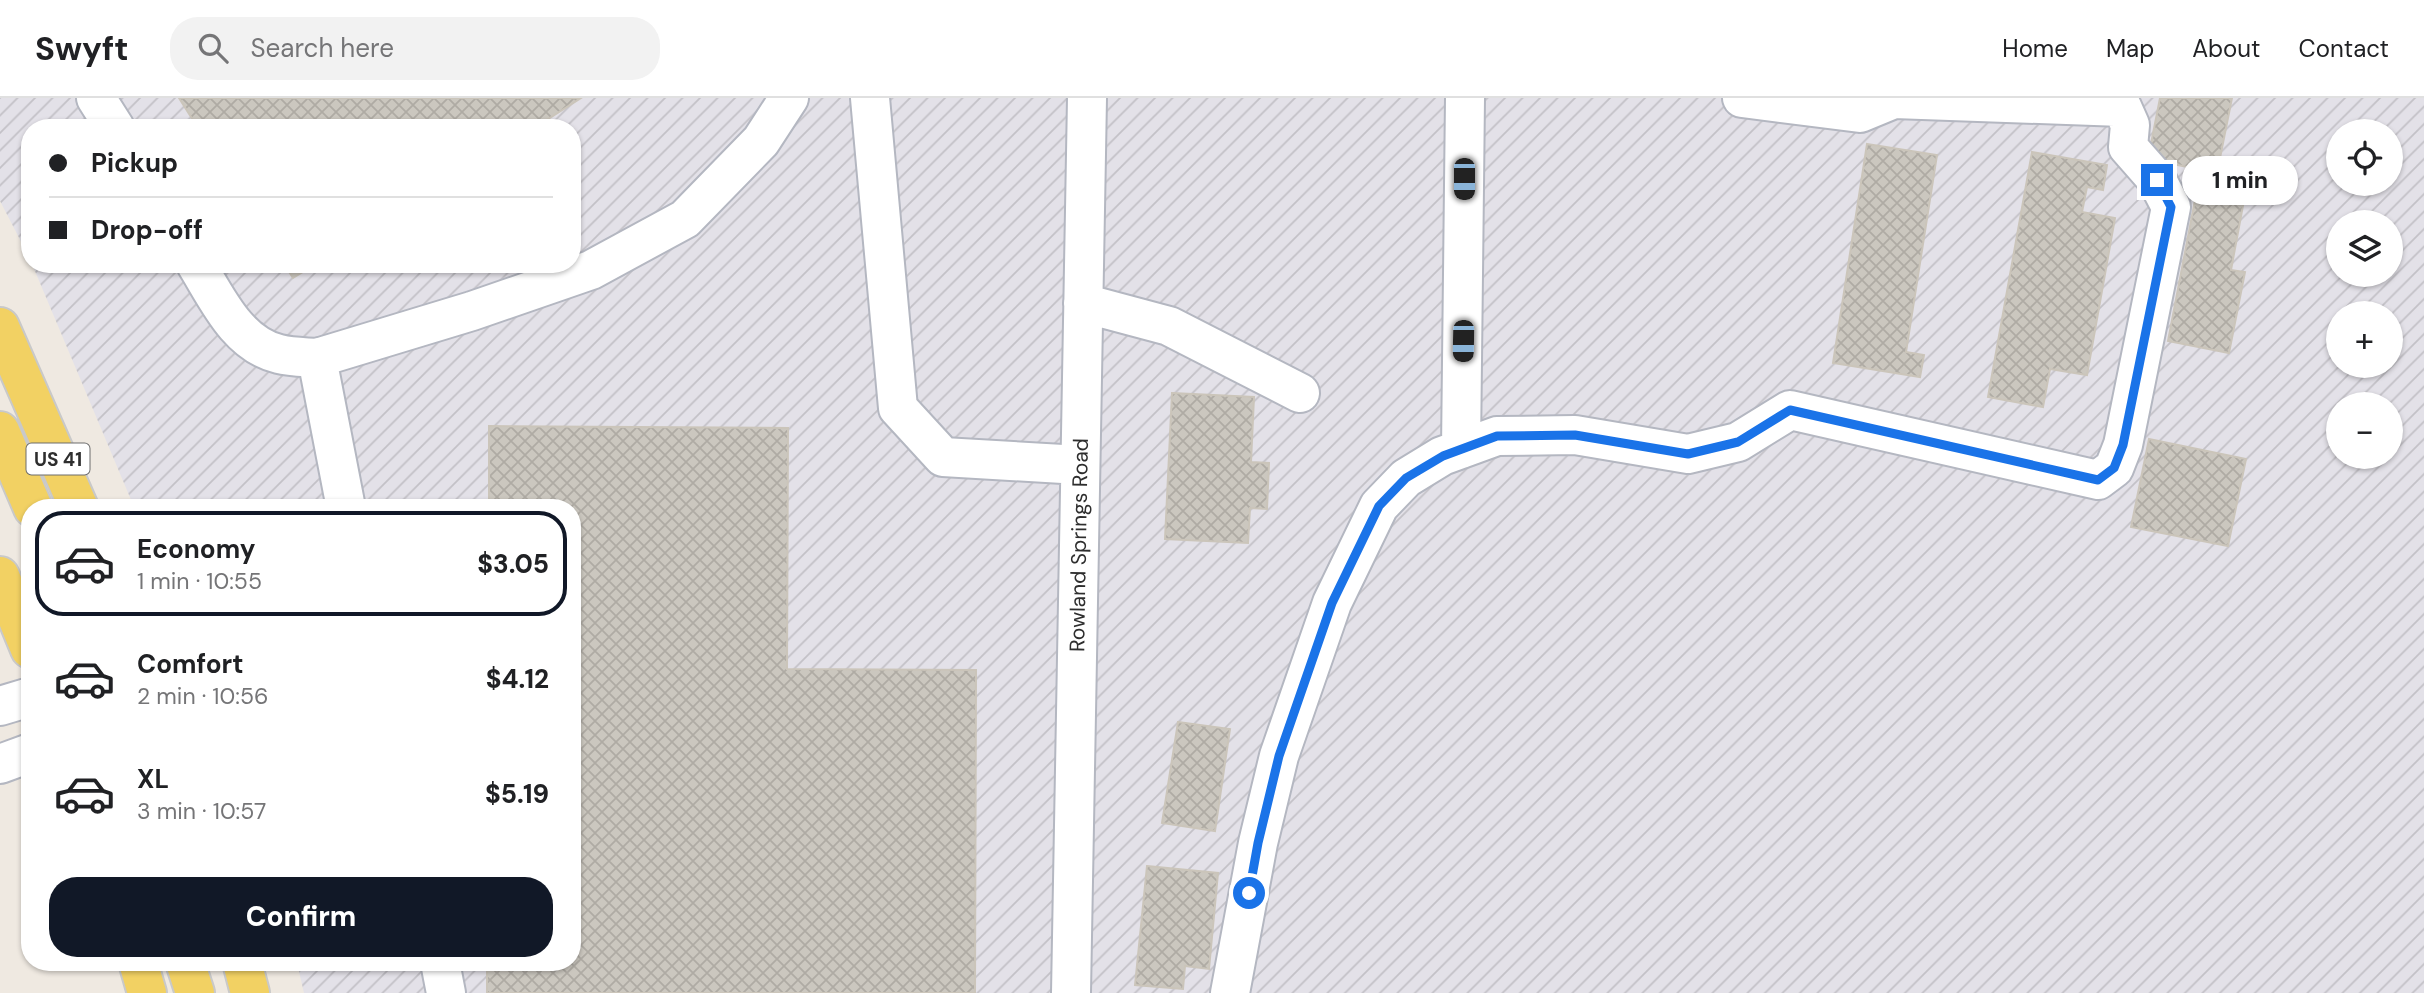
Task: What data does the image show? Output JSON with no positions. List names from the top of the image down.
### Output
{
  "streets": {
    "main road": ["US 41"],
    "street": ["Rowland Springs Road"]
  },
  "page": {
    "header": "Swyft",
    "search": "Search here",
    "nav": [
      "Home",
      "Map",
      "About",
      "Contact"
    ],
    "map_buttons": ["+", "−"],
    "banner": ["Pickup", "Drop-off"],
    "bubble": "1 min",
    "list": [
      {
        "name": "Economy",
        "note": "1 min · 10:55",
        "value": "$3.05"
      },
      {
        "name": "Comfort",
        "note": "2 min · 10:56",
        "value": "$4.12"
      },
      {
        "name": "XL",
        "note": "3 min · 10:57",
        "value": "$5.19"
      }
    ],
    "buttons": "Confirm"
  }
}
